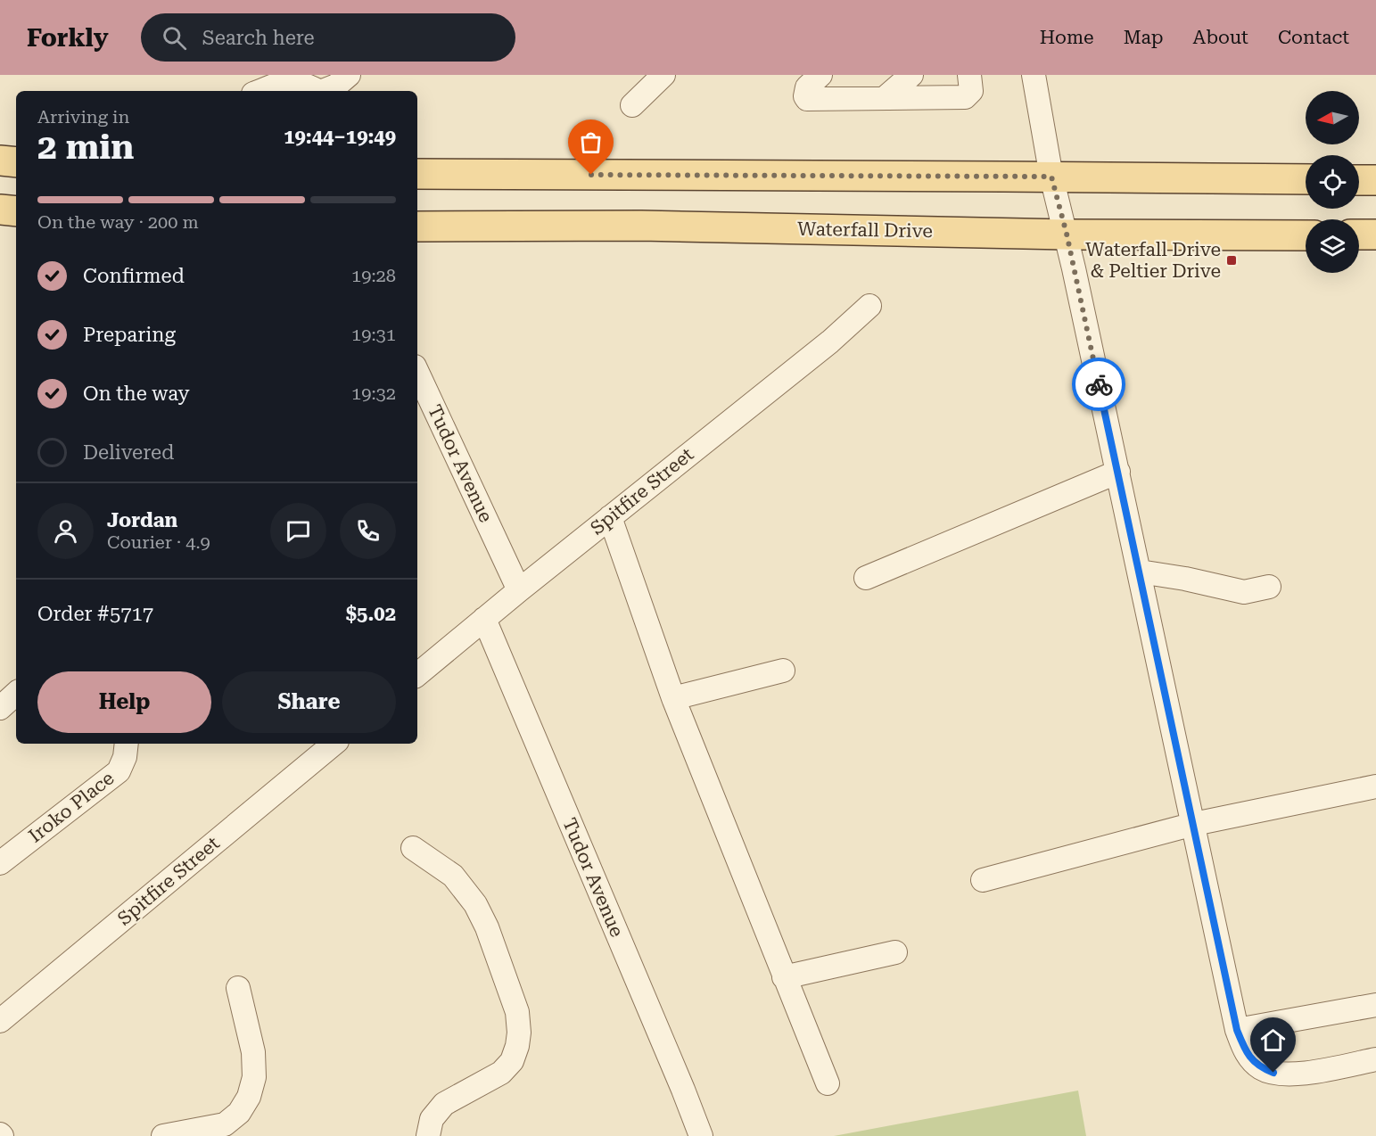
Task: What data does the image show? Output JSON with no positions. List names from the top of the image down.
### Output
{
  "streets": {
    "main road": ["Waterfall Drive"],
    "street": ["Tudor Avenue", "Spitfire Street", "Iroko Place"]
  },
  "crossings": [
    ["Tudor Avenue", "Spitfire Street"]
  ],
  "places": {
    "transit": ["Waterfall Drive & Peltier Drive"]
  },
  "north": "left",
  "page": {
    "header": "Forkly",
    "search": "Search here",
    "nav": [
      "Home",
      "Map",
      "About",
      "Contact"
    ],
    "heading": ["2 min", "Arriving in", "19:44–19:49"],
    "panel": [
      "Jordan",
      "Courier · 4.9",
      "Order #5717",
      "$5.02"
    ],
    "bar": "On the way · 200 m",
    "list": [
      ["Confirmed", "19:28"],
      ["Preparing", "19:31"],
      ["On the way", "19:32"],
      "Delivered"
    ],
    "buttons": ["Help", "Share"]
  }
}
